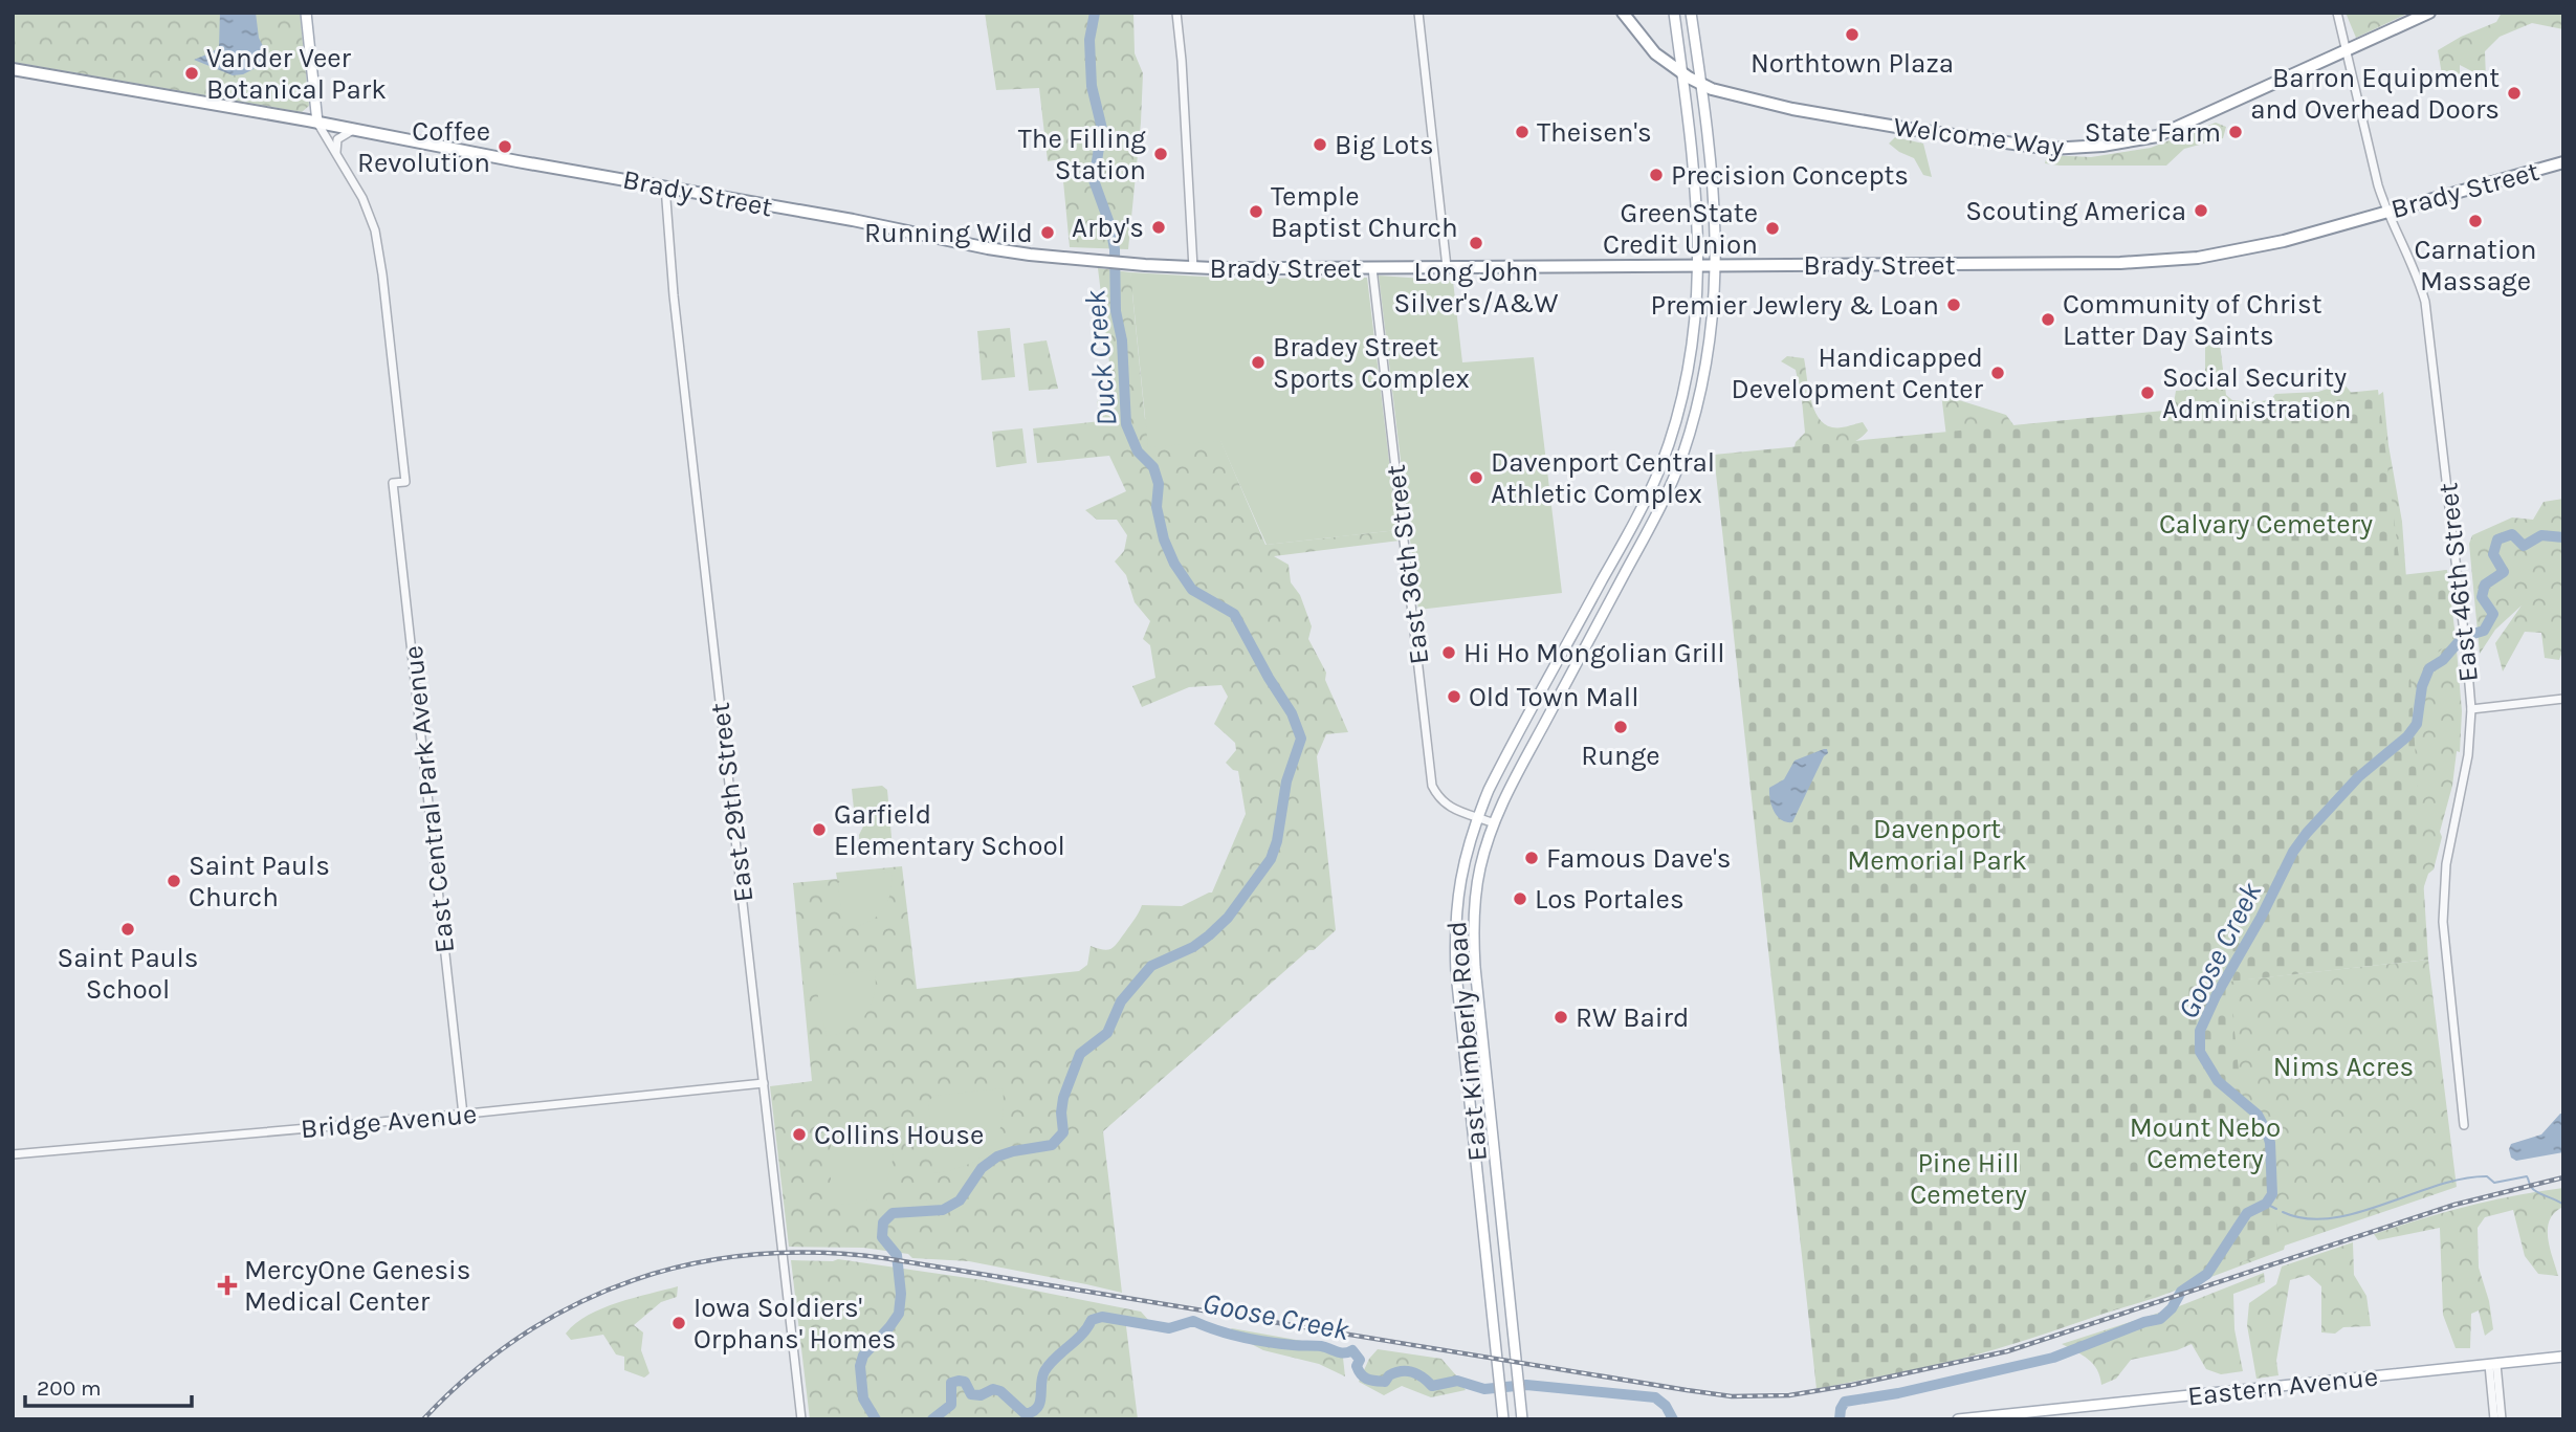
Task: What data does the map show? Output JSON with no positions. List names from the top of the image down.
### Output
{
  "streets": {
    "highway": ["Welcome Way", "Brady Street"],
    "main road": ["East Kimberly Road", "Eastern Avenue"],
    "street": [
      "East 36th Street",
      "East 46th Street",
      "East Central Park Avenue",
      "East 29th Street",
      "Bridge Avenue"
    ]
  },
  "crossings": [
    ["Welcome Way", "East 46th Street"],
    ["Welcome Way", "East Kimberly Road"],
    ["Brady Street", "East 36th Street"],
    ["Brady Street", "East 46th Street"],
    ["Brady Street", "East 29th Street"],
    ["Brady Street", "East Kimberly Road"],
    ["East 36th Street", "East Kimberly Road"],
    ["East Central Park Avenue", "Bridge Avenue"],
    ["East 29th Street", "Bridge Avenue"]
  ],
  "water": ["Duck Creek", "Goose Creek"],
  "parks": [
    "Calvary Cemetery",
    "Davenport Memorial Park",
    "Nims Acres",
    "Mount Nebo Cemetery",
    "Pine Hill Cemetery"
  ],
  "places": {
    "other": [
      "Northtown Plaza",
      "Vander Veer Botanical Park",
      "Barron Equipment and Overhead Doors",
      "Theisen's",
      "State Farm",
      "Big Lots",
      "Coffee Revolution",
      "The Filling Station",
      "Precision Concepts",
      "Scouting America",
      "Temple Baptist Church",
      "Carnation Massage",
      "Arby's",
      "GreenState Credit Union",
      "Running Wild",
      "Long John Silver's/A&W",
      "Premier Jewlery & Loan",
      "Community of Christ Latter Day Saints",
      "Bradey Street Sports Complex",
      "Handicapped Development Center",
      "Social Security Administration",
      "Davenport Central Athletic Complex",
      "Hi Ho Mongolian Grill",
      "Old Town Mall",
      "Runge",
      "Garfield Elementary School",
      "Famous Dave's",
      "Saint Pauls Church",
      "Los Portales",
      "Saint Pauls School",
      "RW Baird",
      "Collins House",
      "Iowa Soldiers' Orphans' Homes"
    ],
    "health": ["MercyOne Genesis Medical Center"]
  },
  "scale_bar": "200 m"
}
